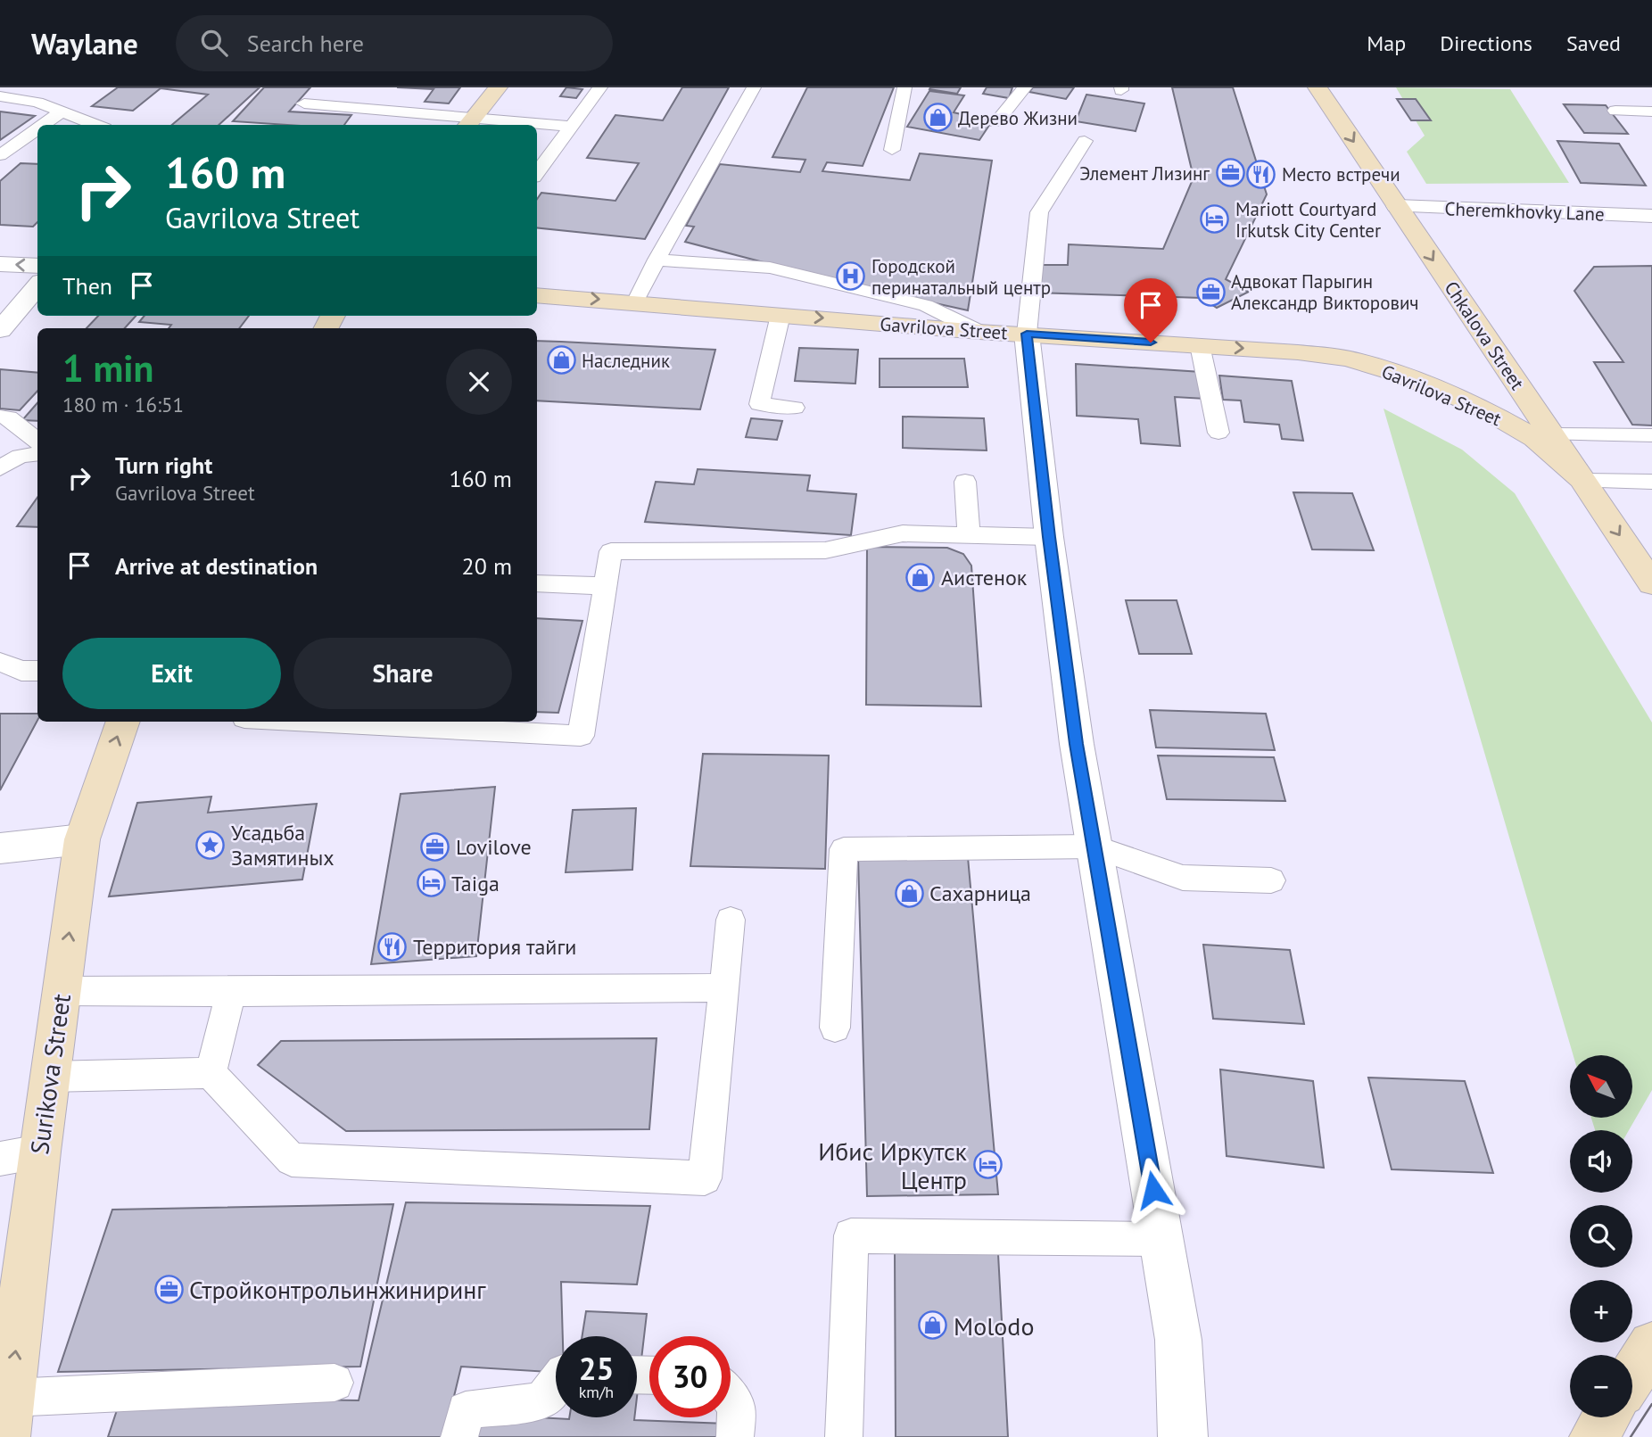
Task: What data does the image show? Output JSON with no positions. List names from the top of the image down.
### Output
{
  "streets": {
    "main road": ["Gavrilova Street", "Chkalova Street", "Surikova Street"],
    "street": ["Cheremkhovky Lane"]
  },
  "crossings": [
    ["Cheremkhovky Lane", "Chkalova Street"],
    ["Gavrilova Street", "Chkalova Street"]
  ],
  "one_way": ["Gavrilova Street", "Chkalova Street", "Surikova Street"],
  "places": {
    "shop": [
      "Дерево Жизни",
      "Наследник",
      "Аистенок",
      "Сахарница",
      "Molodo"
    ],
    "office": [
      "Элемент Лизинг",
      "Адвокат Парыгин Александр Викторович",
      "Lovilove",
      "Стройконтрольинжиниринг"
    ],
    "restaurant": ["Место встречи", "Территория тайги"],
    "hotel": ["Mariott Courtyard Irkutsk City Center", "Taiga", "Ибис Иркутск Центр"],
    "hospital": ["Городской перинатальный центр"],
    "place": ["Усадьба Замятиных"]
  },
  "north": "top left",
  "page": {
    "header": "Waylane",
    "search": "Search here",
    "nav": ["Map", "Directions", "Saved"],
    "turn": ["160 m", "Gavrilova Street"],
    "then": "Then",
    "heading": ["1 min", "180 m · 16:51"],
    "list": [
      {
        "name": "Turn right",
        "note": "Gavrilova Street",
        "value": "160 m"
      },
      {
        "name": "Arrive at destination",
        "value": "20 m"
      }
    ],
    "buttons": ["Exit", "Share"],
    "map_buttons": ["+", "−"],
    "speed": "25 km/h",
    "limit": "30"
  }
}
